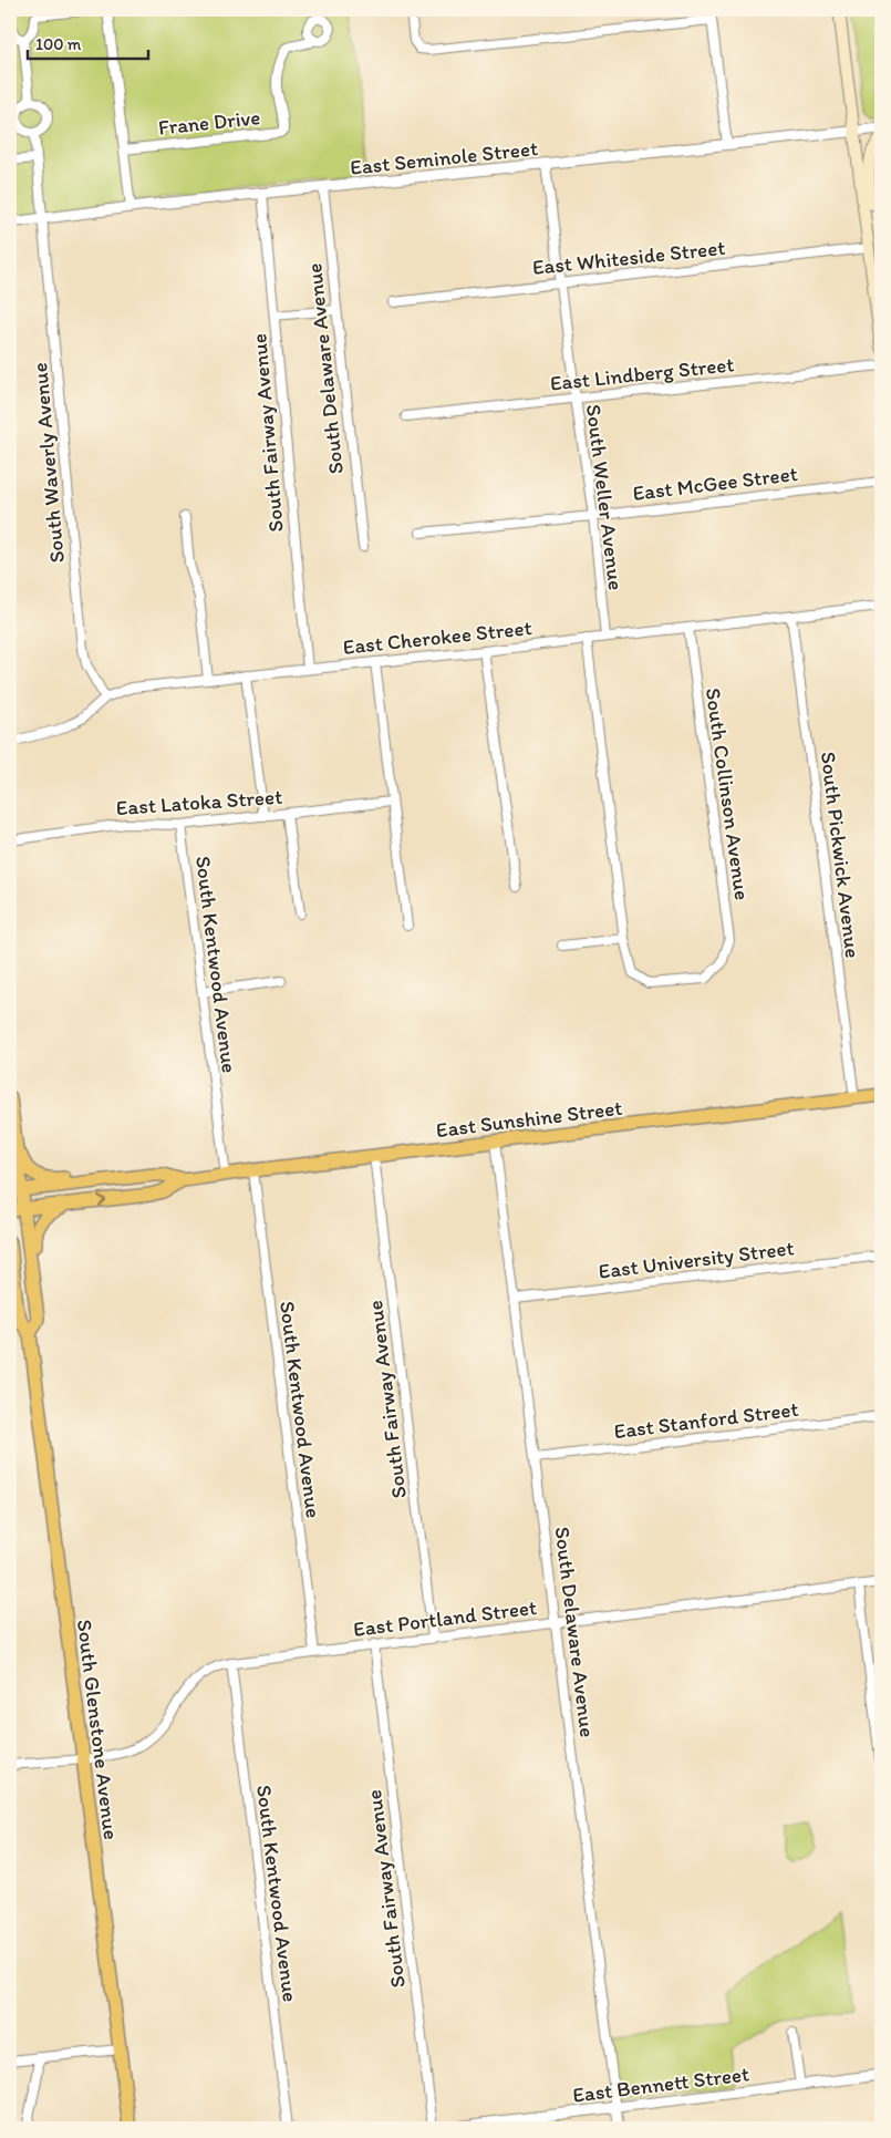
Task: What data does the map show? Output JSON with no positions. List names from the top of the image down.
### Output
{
  "streets": {
    "main road": ["East Sunshine Street", "South Glenstone Avenue"],
    "street": [
      "Frane Drive",
      "East Seminole Street",
      "East Whiteside Street",
      "South Delaware Avenue",
      "East Lindberg Street",
      "South Fairway Avenue",
      "South Waverly Avenue",
      "East McGee Street",
      "South Weller Avenue",
      "East Cherokee Street",
      "South Collinson Avenue",
      "East Latoka Street",
      "South Pickwick Avenue",
      "South Kentwood Avenue",
      "East University Street",
      "East Stanford Street",
      "East Portland Street",
      "East Bennett Street"
    ]
  },
  "crossings": [
    ["East Seminole Street", "South Delaware Avenue"],
    ["East Seminole Street", "South Fairway Avenue"],
    ["East Seminole Street", "South Waverly Avenue"],
    ["East Seminole Street", "South Weller Avenue"],
    ["East Whiteside Street", "South Weller Avenue"],
    ["South Delaware Avenue", "East Sunshine Street"],
    ["South Delaware Avenue", "East University Street"],
    ["South Delaware Avenue", "East Stanford Street"],
    ["South Delaware Avenue", "East Portland Street"],
    ["South Delaware Avenue", "East Bennett Street"],
    ["East Lindberg Street", "South Weller Avenue"],
    ["South Fairway Avenue", "East Cherokee Street"],
    ["South Fairway Avenue", "East Sunshine Street"],
    ["South Fairway Avenue", "East Portland Street"],
    ["South Waverly Avenue", "East Cherokee Street"],
    ["East McGee Street", "South Weller Avenue"],
    ["South Weller Avenue", "East Cherokee Street"],
    ["East Cherokee Street", "South Collinson Avenue"],
    ["East Cherokee Street", "South Pickwick Avenue"],
    ["East Latoka Street", "South Kentwood Avenue"],
    ["South Pickwick Avenue", "East Sunshine Street"],
    ["South Kentwood Avenue", "East Sunshine Street"],
    ["South Kentwood Avenue", "East Portland Street"],
    ["East Sunshine Street", "South Glenstone Avenue"],
    ["East Portland Street", "South Glenstone Avenue"]
  ],
  "scale_bar": "100 m"
}
